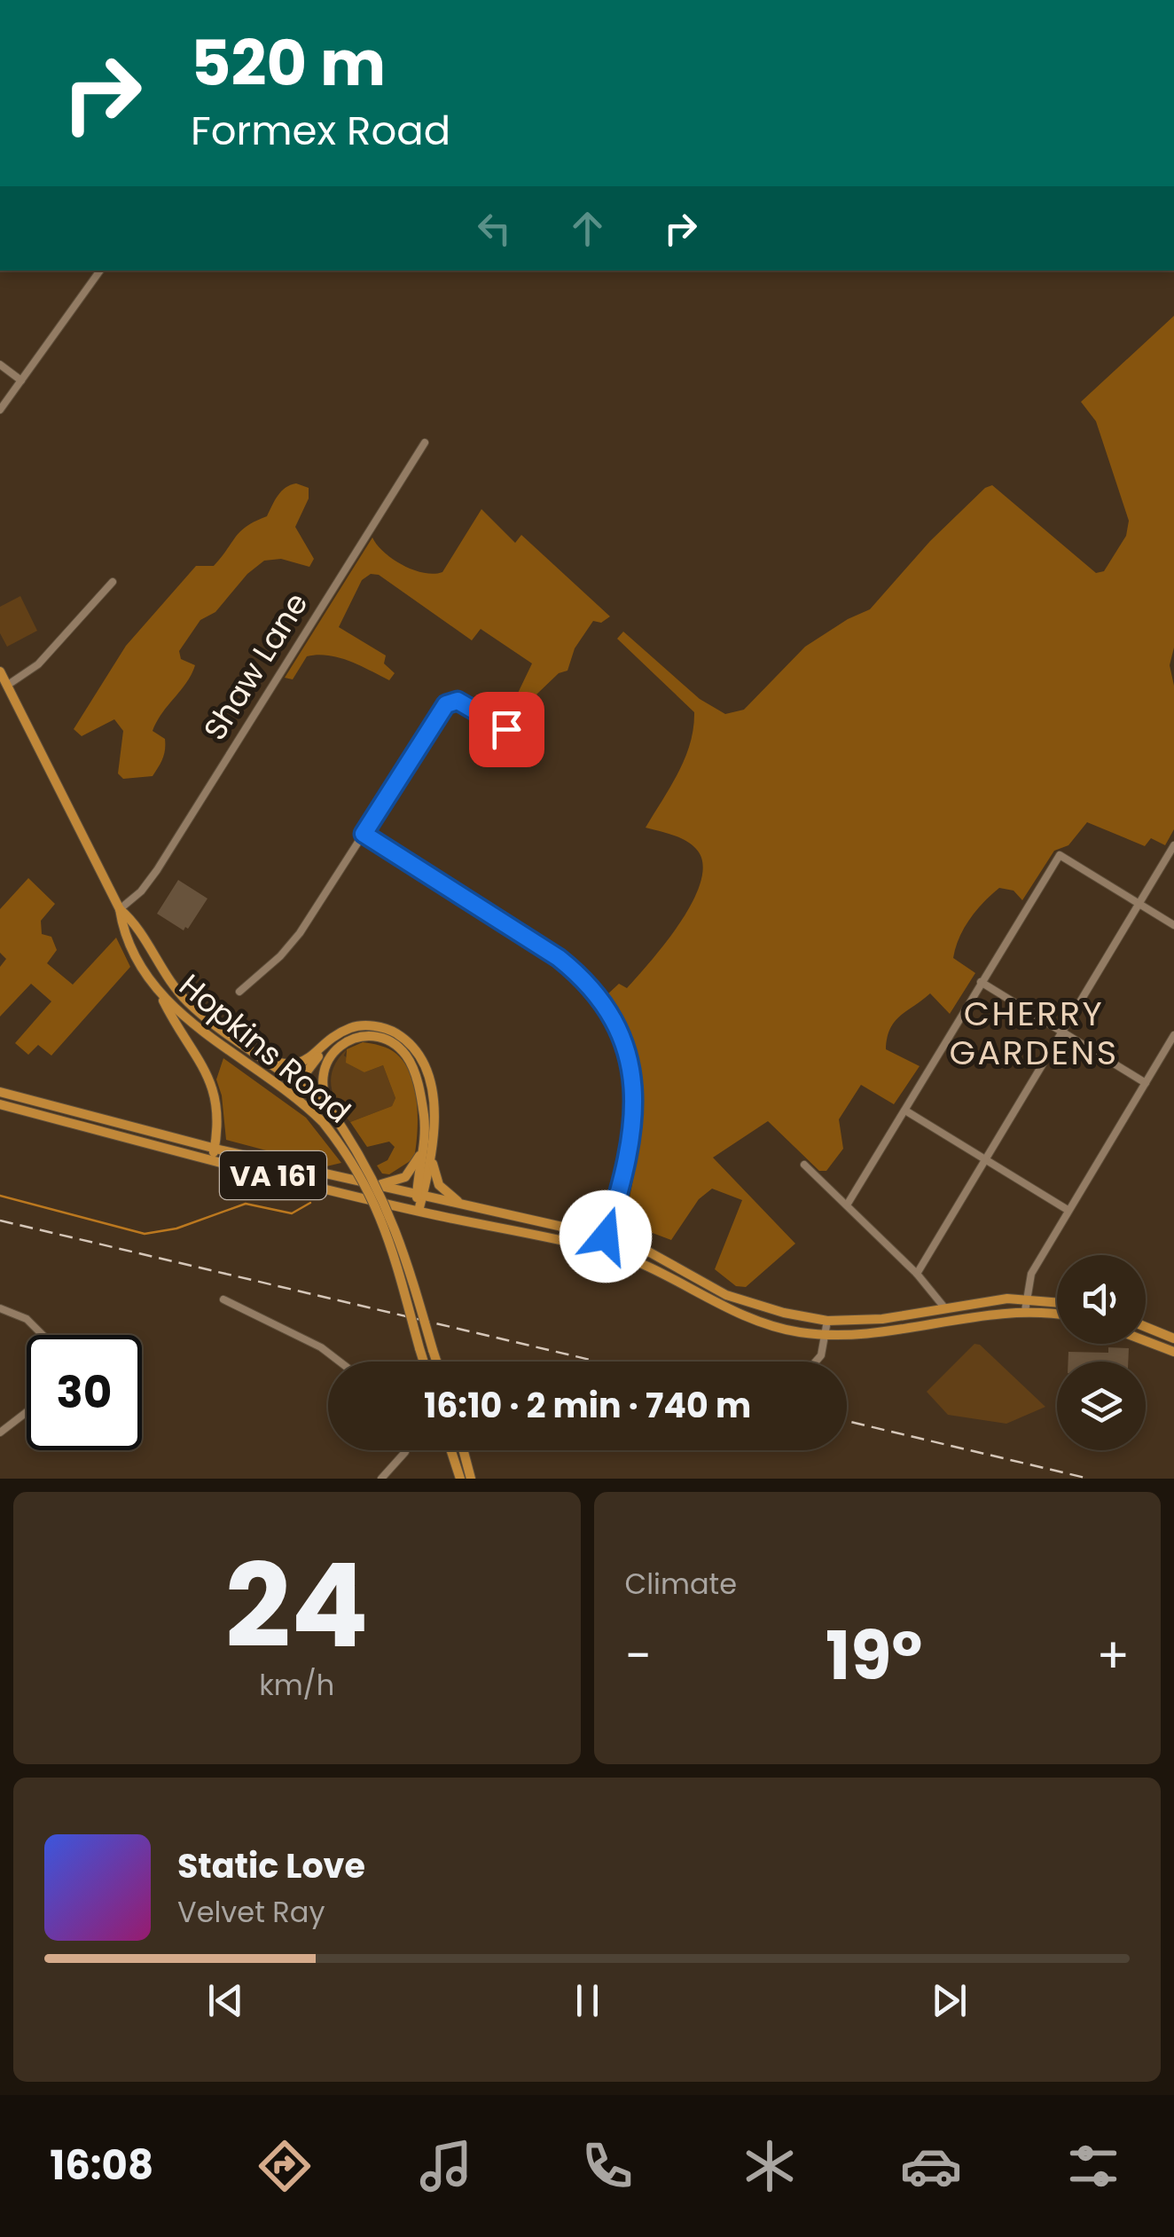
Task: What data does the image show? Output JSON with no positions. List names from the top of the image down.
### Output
{
  "streets": {
    "main road": ["Hopkins Road", "VA 161"],
    "street": ["Shaw Lane"]
  },
  "crossings": [
    ["Shaw Lane", "Hopkins Road"]
  ],
  "districts": ["CHERRY GARDENS"],
  "page": {
    "turn": ["520 m", "Formex Road"],
    "limit": "30",
    "trip": "16:10 · 2 min · 740 m",
    "tile": [
      ["24", "km/h"],
      "Climate"
    ],
    "heat": ["−", "19°", "+"],
    "song": ["Static Love", "Velvet Ray"],
    "tabs": "16:08"
  }
}
